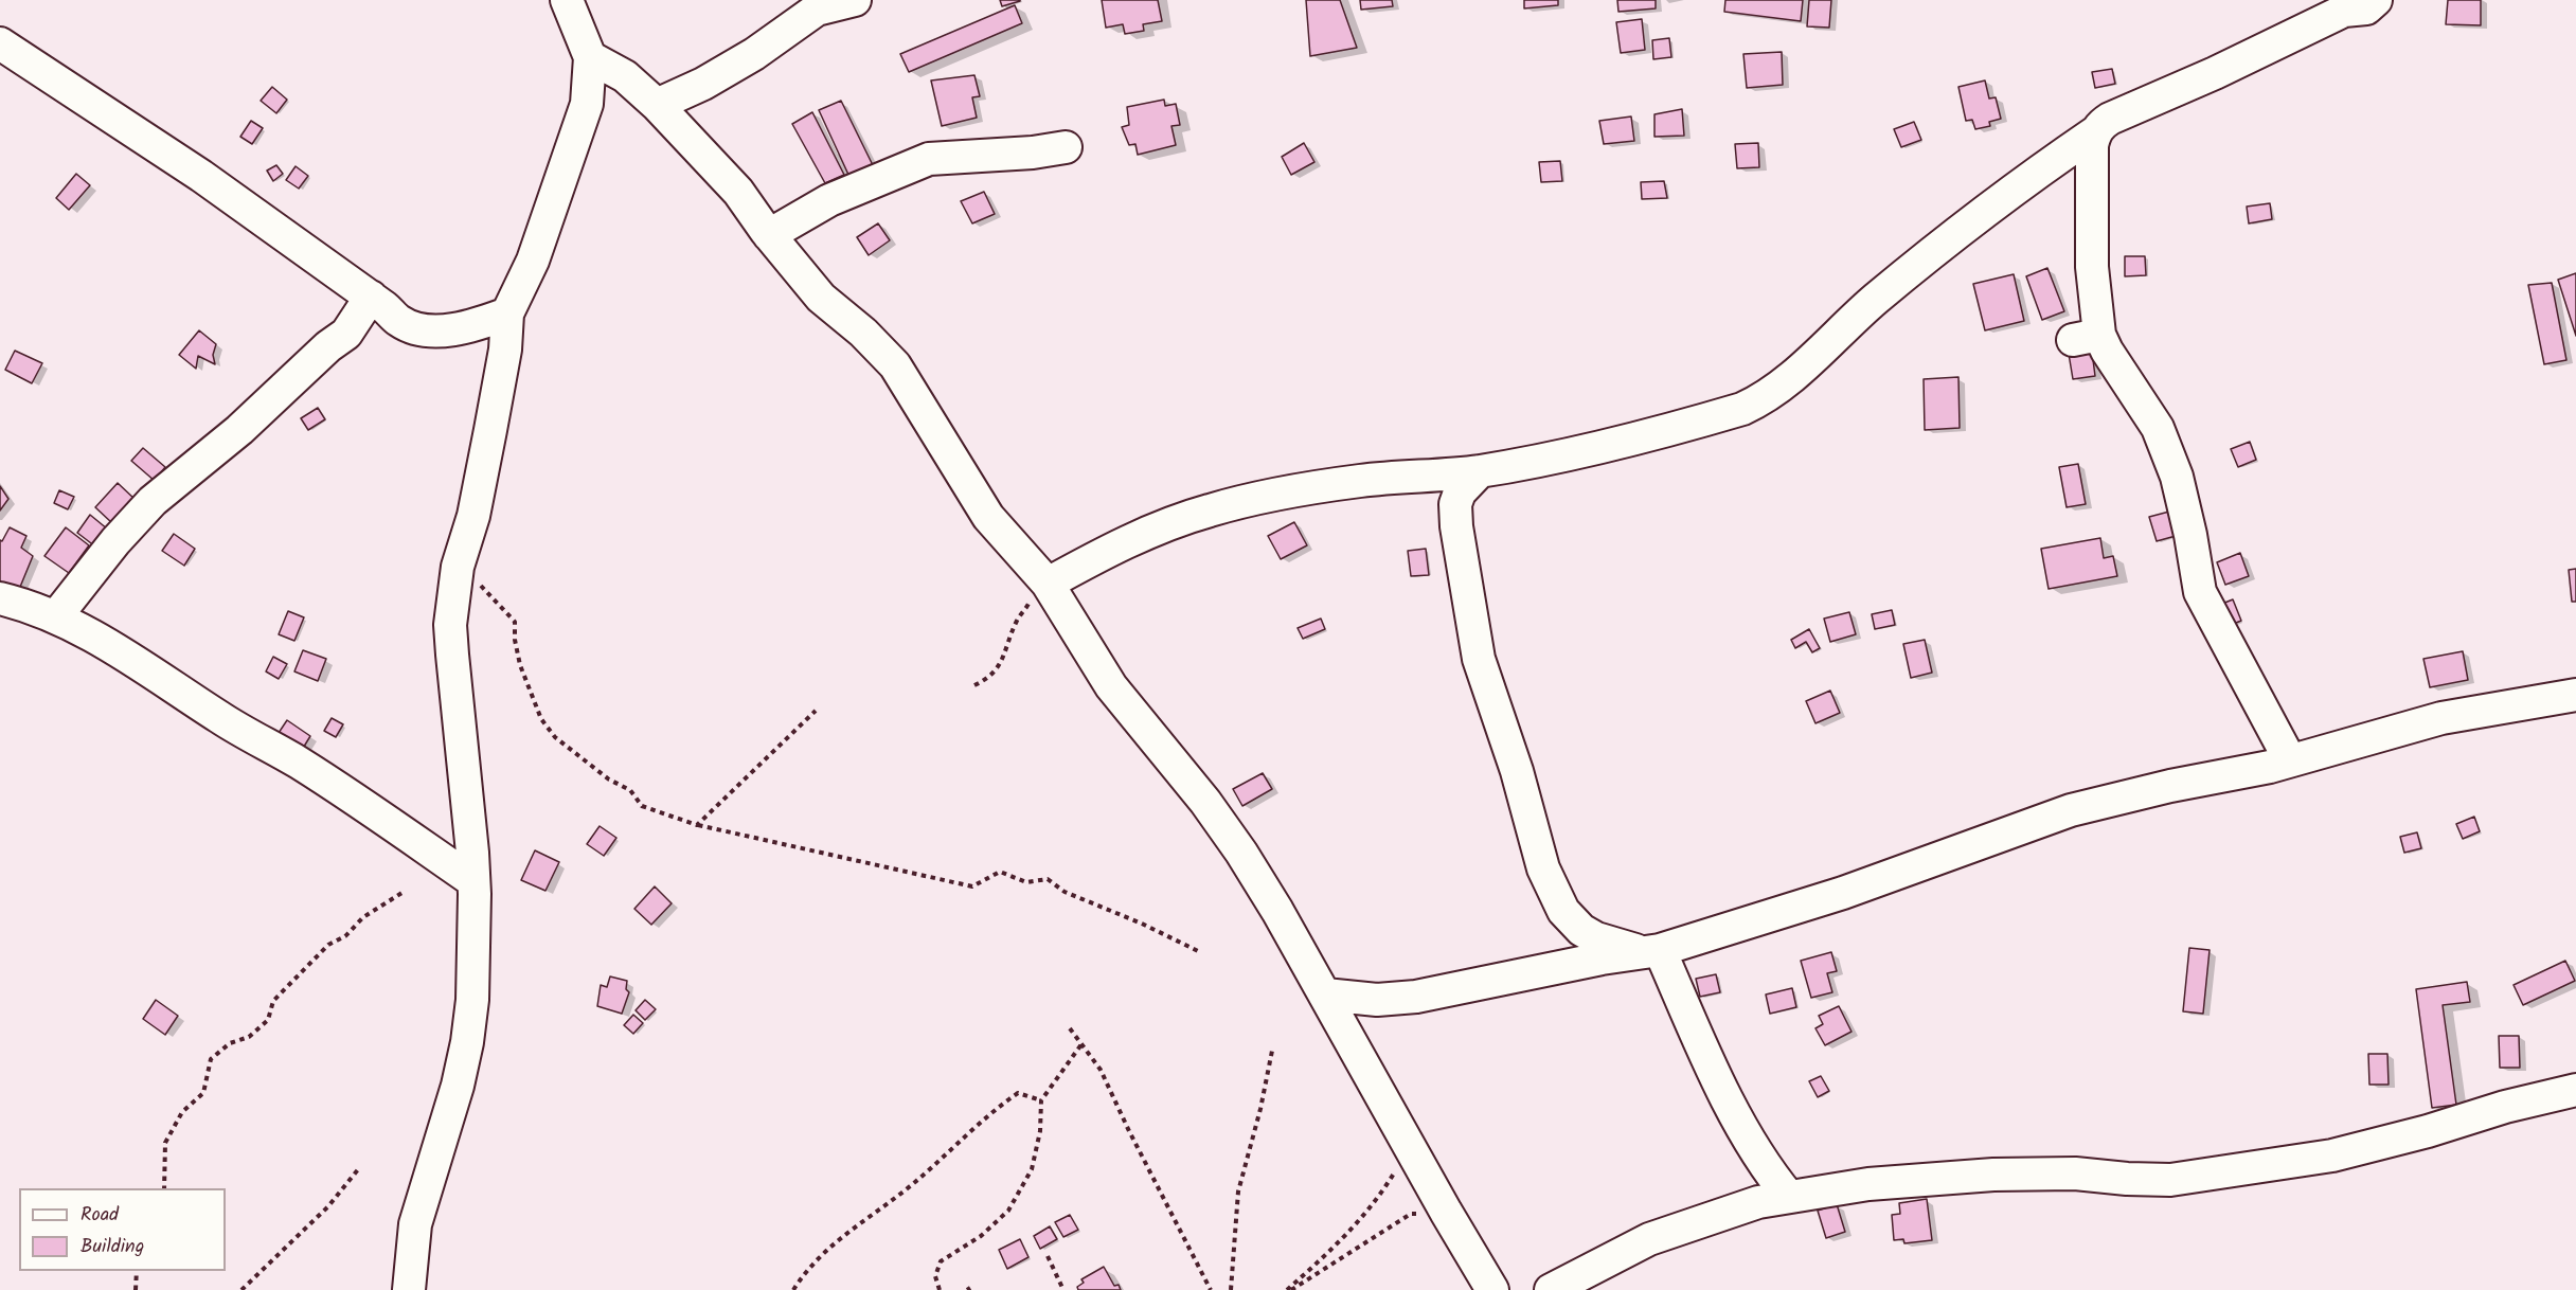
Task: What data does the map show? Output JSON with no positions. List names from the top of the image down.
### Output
{
  "legend": ["Road", "Building"]
}
